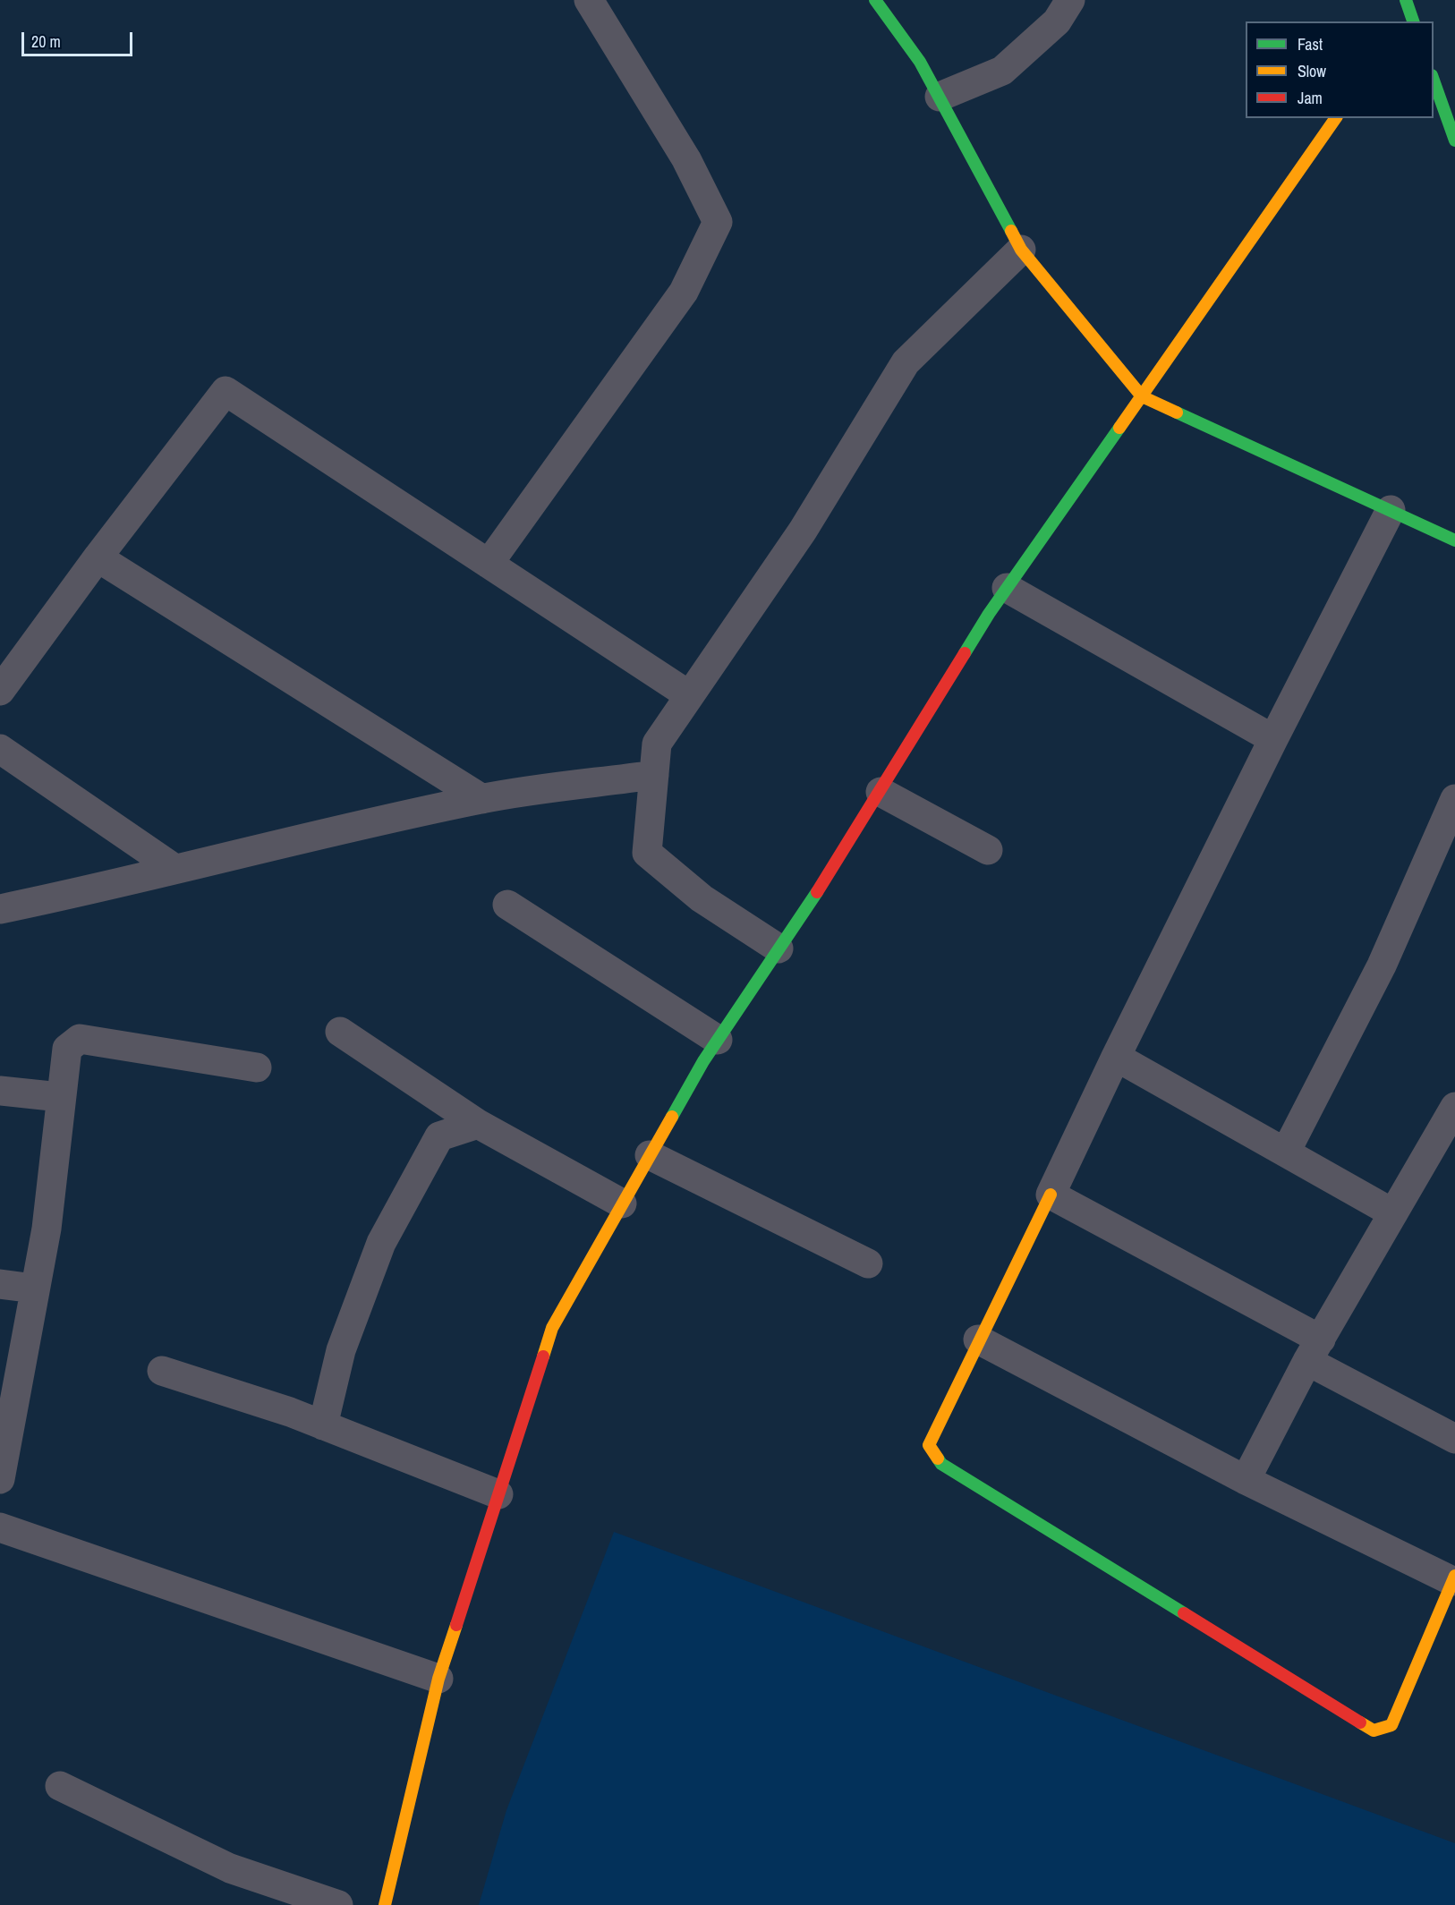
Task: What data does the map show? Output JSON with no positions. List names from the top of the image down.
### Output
{
  "legend": ["Fast", "Slow", "Jam"],
  "scale_bar": "20 m"
}
